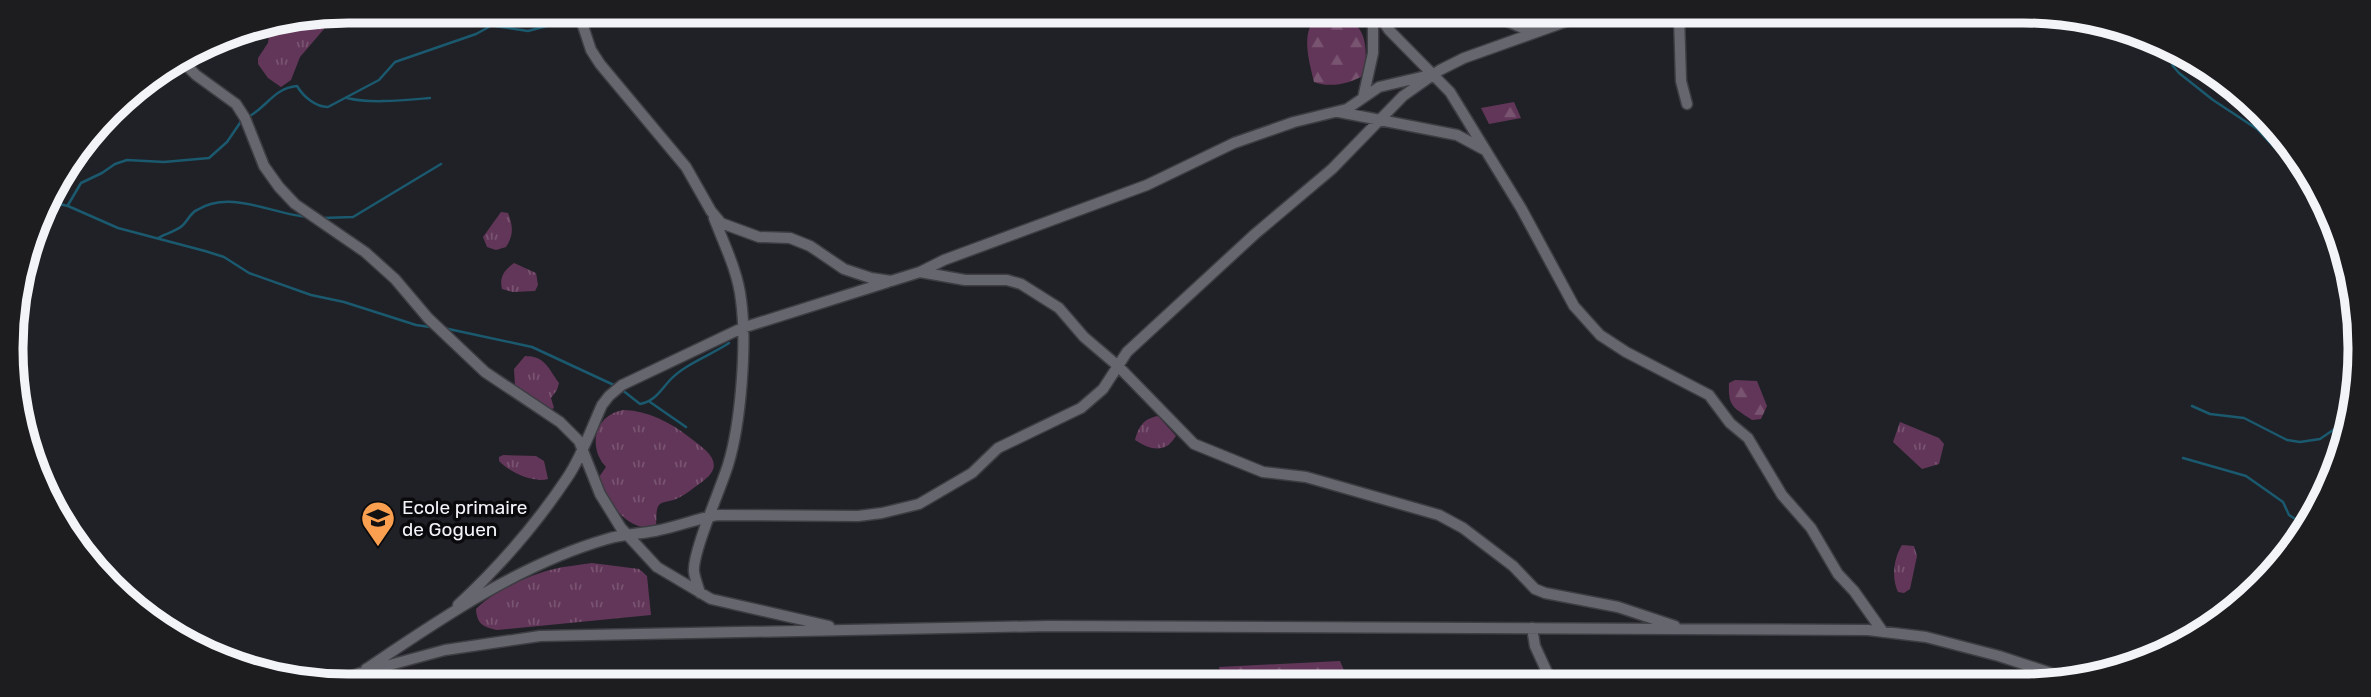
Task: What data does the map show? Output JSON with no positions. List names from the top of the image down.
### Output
{
  "places": {
    "school or university": ["Ecole primaire de Goguen"]
  }
}
